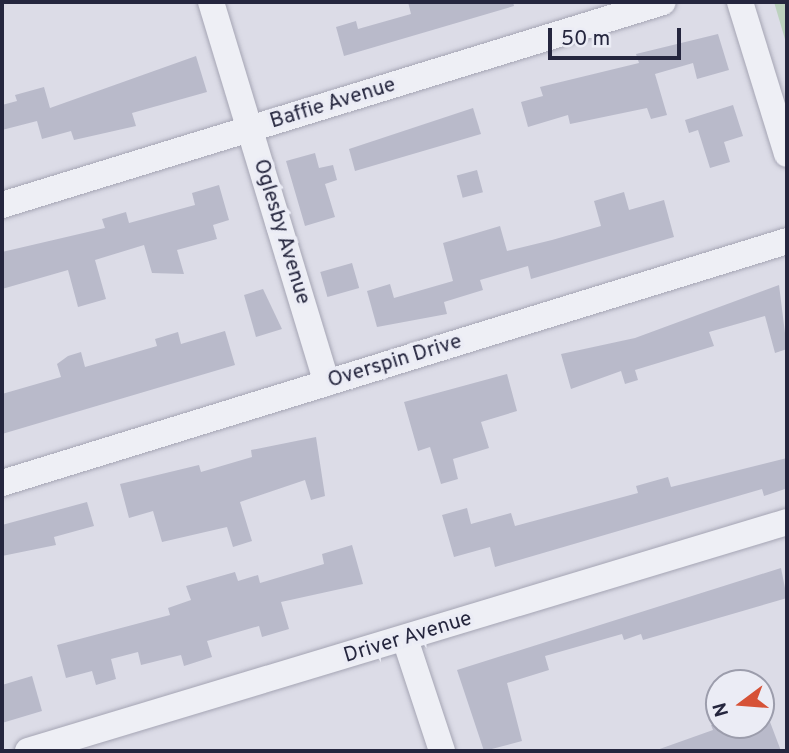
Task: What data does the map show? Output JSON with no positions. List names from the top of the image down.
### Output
{
  "streets": {
    "street": [
      "Baffie Avenue",
      "Oglesby Avenue",
      "Overspin Drive",
      "Driver Avenue"
    ]
  },
  "crossings": [
    ["Baffie Avenue", "Oglesby Avenue"],
    ["Oglesby Avenue", "Overspin Drive"]
  ],
  "scale_bar": "50 m",
  "north": "left"
}
